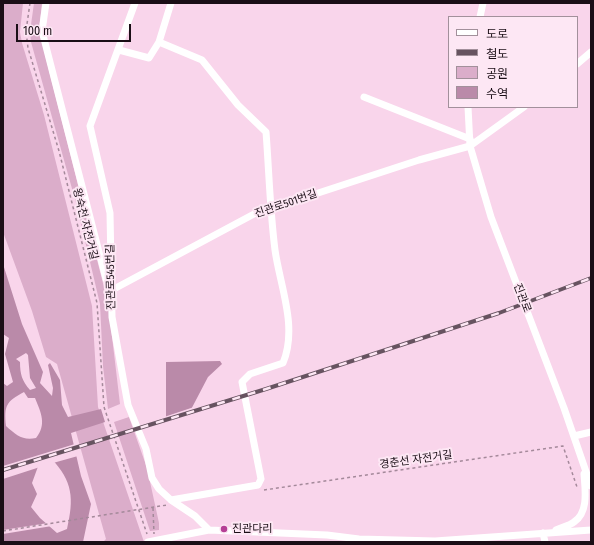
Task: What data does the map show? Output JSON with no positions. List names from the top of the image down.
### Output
{
  "streets": {
    "street": ["진관로501번길", "진관로545번길", "진관로"],
    "path": ["왕숙천 자전거길", "경춘선 자전거길"]
  },
  "crossings": [
    ["진관로501번길", "진관로545번길"],
    ["진관로501번길", "진관로"]
  ],
  "places": ["진관다리"],
  "legend": [
    "도로",
    "철도",
    "공원",
    "수역"
  ],
  "scale_bar": "100 m"
}
